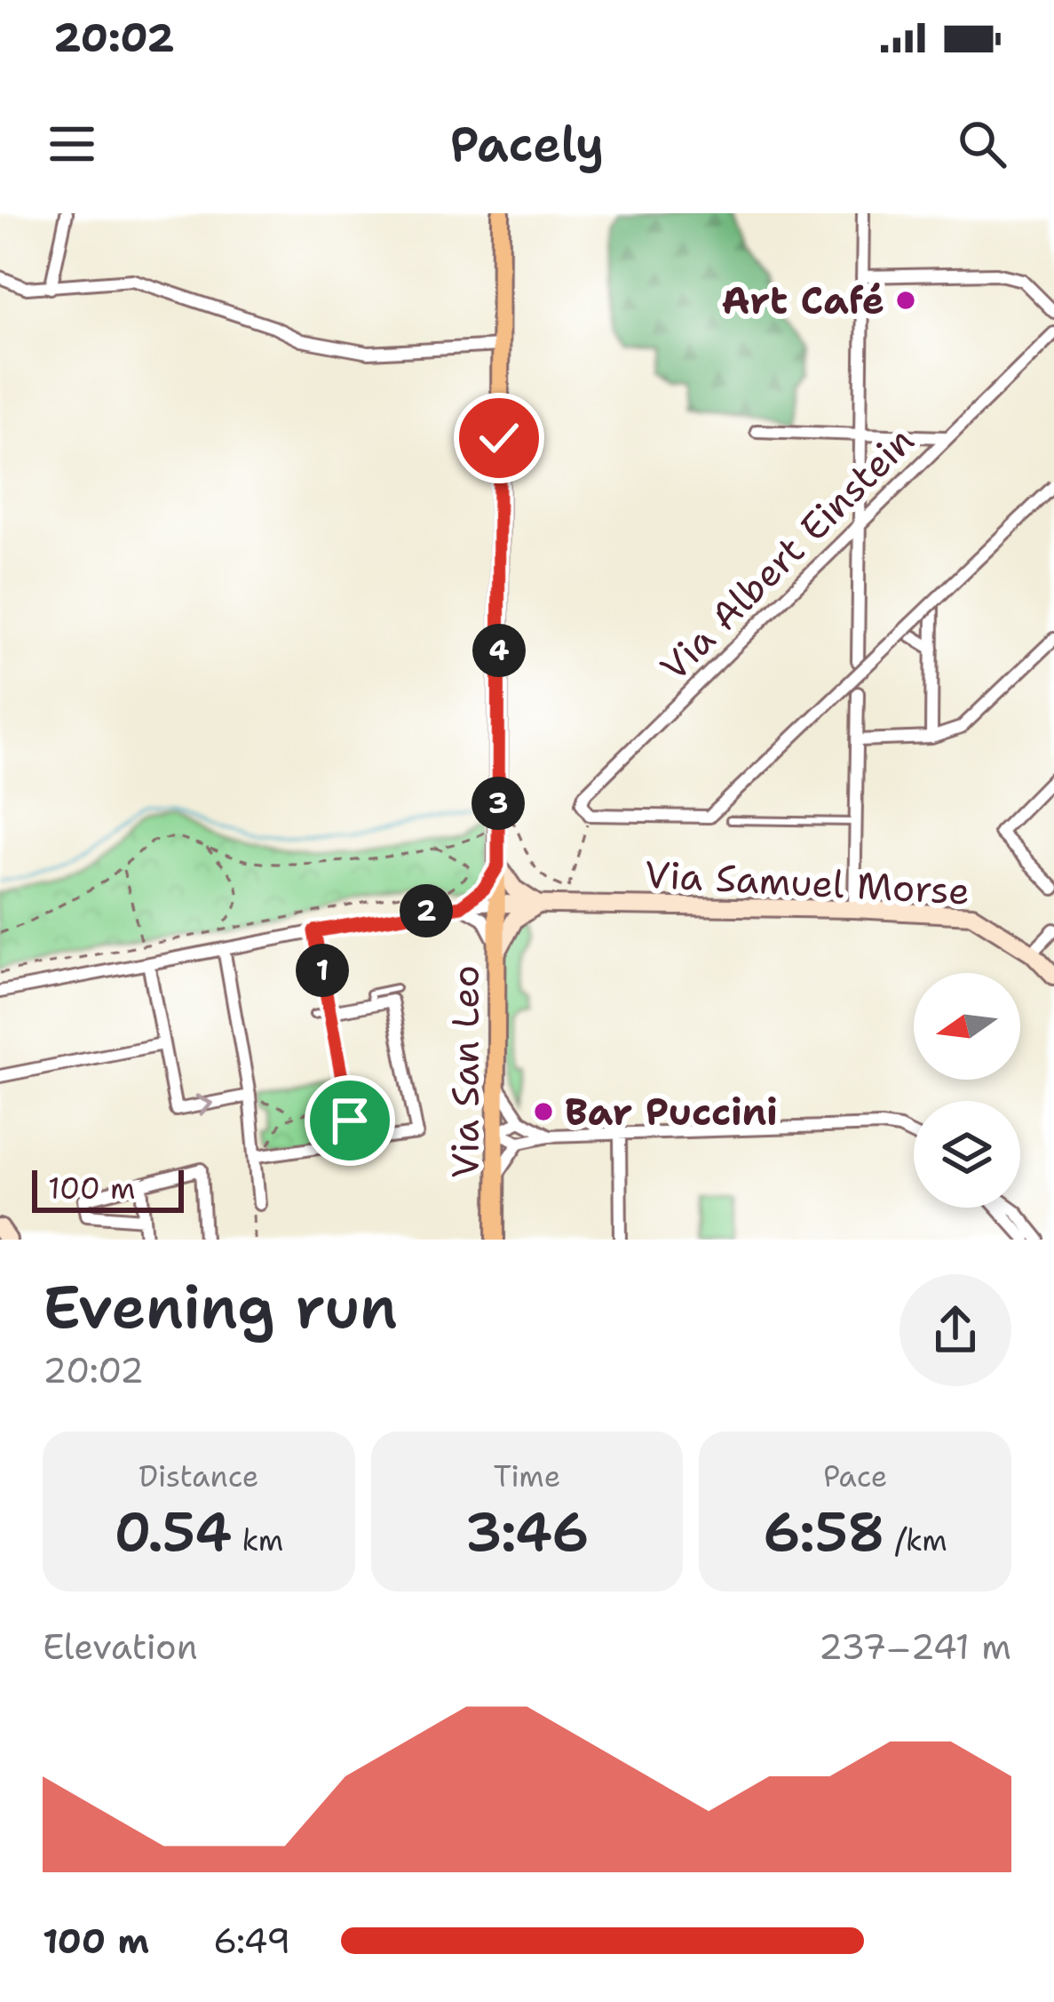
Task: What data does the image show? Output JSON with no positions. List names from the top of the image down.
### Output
{
  "streets": {
    "main road": ["Via San Leo"],
    "street": ["Via Albert Einstein", "Via Samuel Morse"]
  },
  "crossings": [
    ["Via Samuel Morse", "Via San Leo"]
  ],
  "places": ["Art Café", "Bar Puccini"],
  "scale_bar": "100 m",
  "north": "left",
  "page": {
    "status": "20:02",
    "header": "Pacely",
    "pins": [
      "4",
      "3",
      "2",
      "1"
    ],
    "scale": "100 m",
    "heading": ["Evening run", "20:02"],
    "stats": [
      ["Distance", "0.54 km"],
      ["Time", "3:46"],
      ["Pace", "6:58 /km"]
    ],
    "chart": ["Elevation", "237–241 m"],
    "list": [
      {
        "name": "100 m",
        "note": "6:49"
      }
    ]
  }
}
